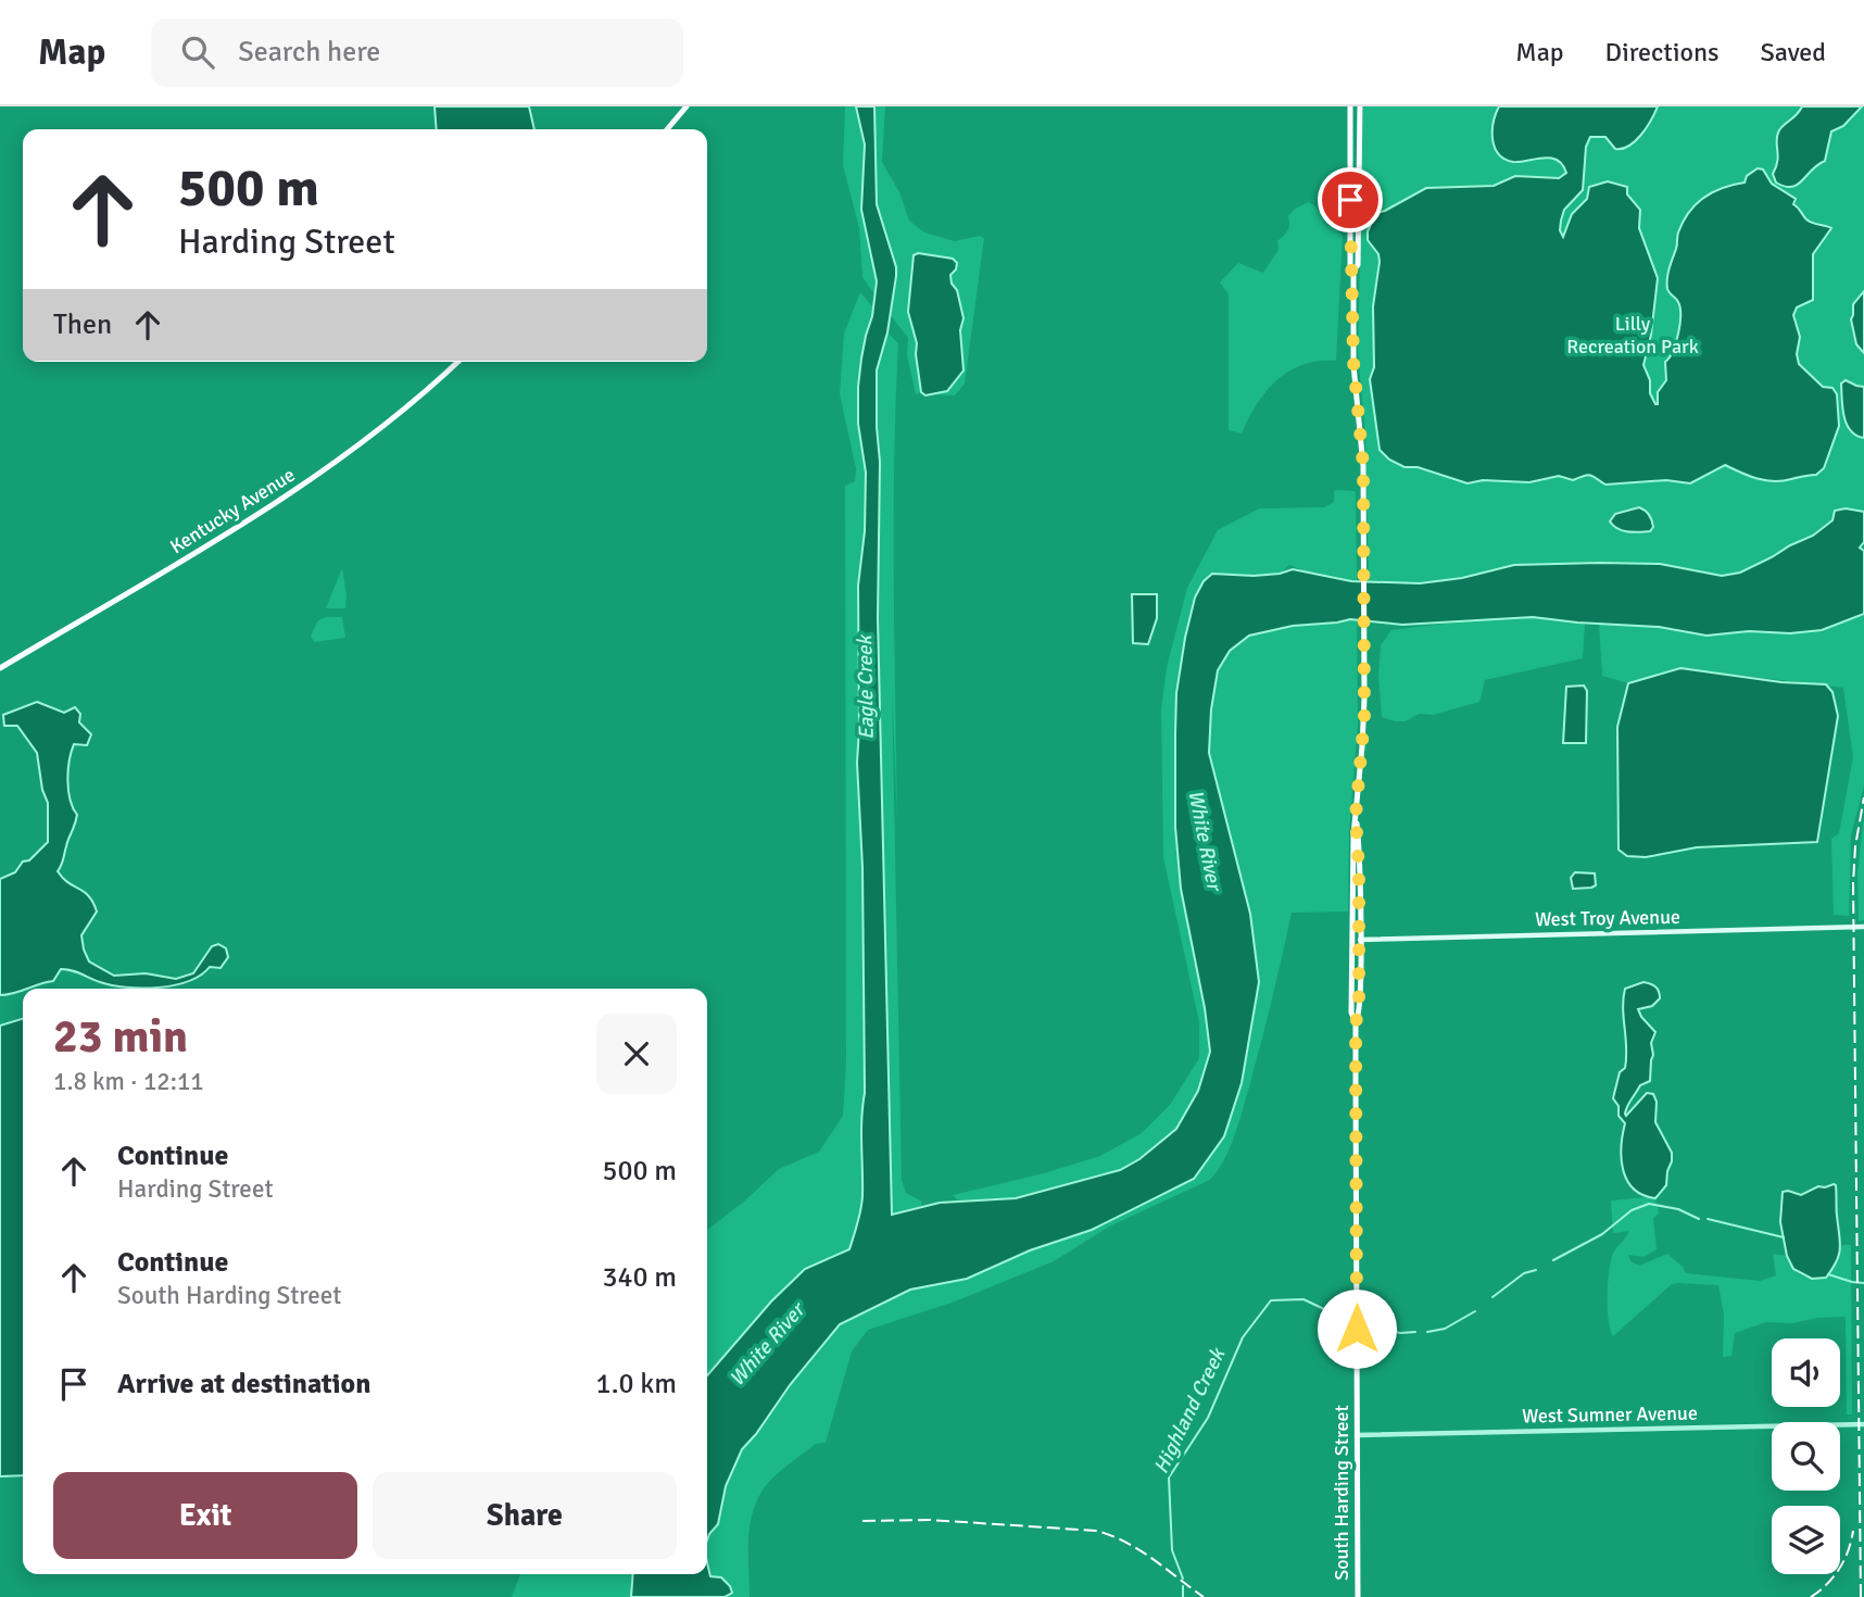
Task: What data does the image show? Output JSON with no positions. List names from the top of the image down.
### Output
{
  "streets": {
    "main road": ["Kentucky Avenue", "West Troy Avenue", "South Harding Street"],
    "street": ["West Sumner Avenue"]
  },
  "crossings": [
    ["West Troy Avenue", "South Harding Street"],
    ["West Sumner Avenue", "South Harding Street"]
  ],
  "water": ["Eagle Creek", "White River", "Highland Creek"],
  "parks": ["Lilly Recreation Park"],
  "page": {
    "header": "Map",
    "search": "Search here",
    "nav": ["Map", "Directions", "Saved"],
    "turn": ["500 m", "Harding Street"],
    "then": "Then",
    "heading": ["23 min", "1.8 km · 12:11"],
    "list": [
      {
        "name": "Continue",
        "note": "Harding Street",
        "value": "500 m"
      },
      {
        "name": "Continue",
        "note": "South Harding Street",
        "value": "340 m"
      },
      {
        "name": "Arrive at destination",
        "value": "1.0 km"
      }
    ],
    "buttons": ["Exit", "Share"]
  }
}
